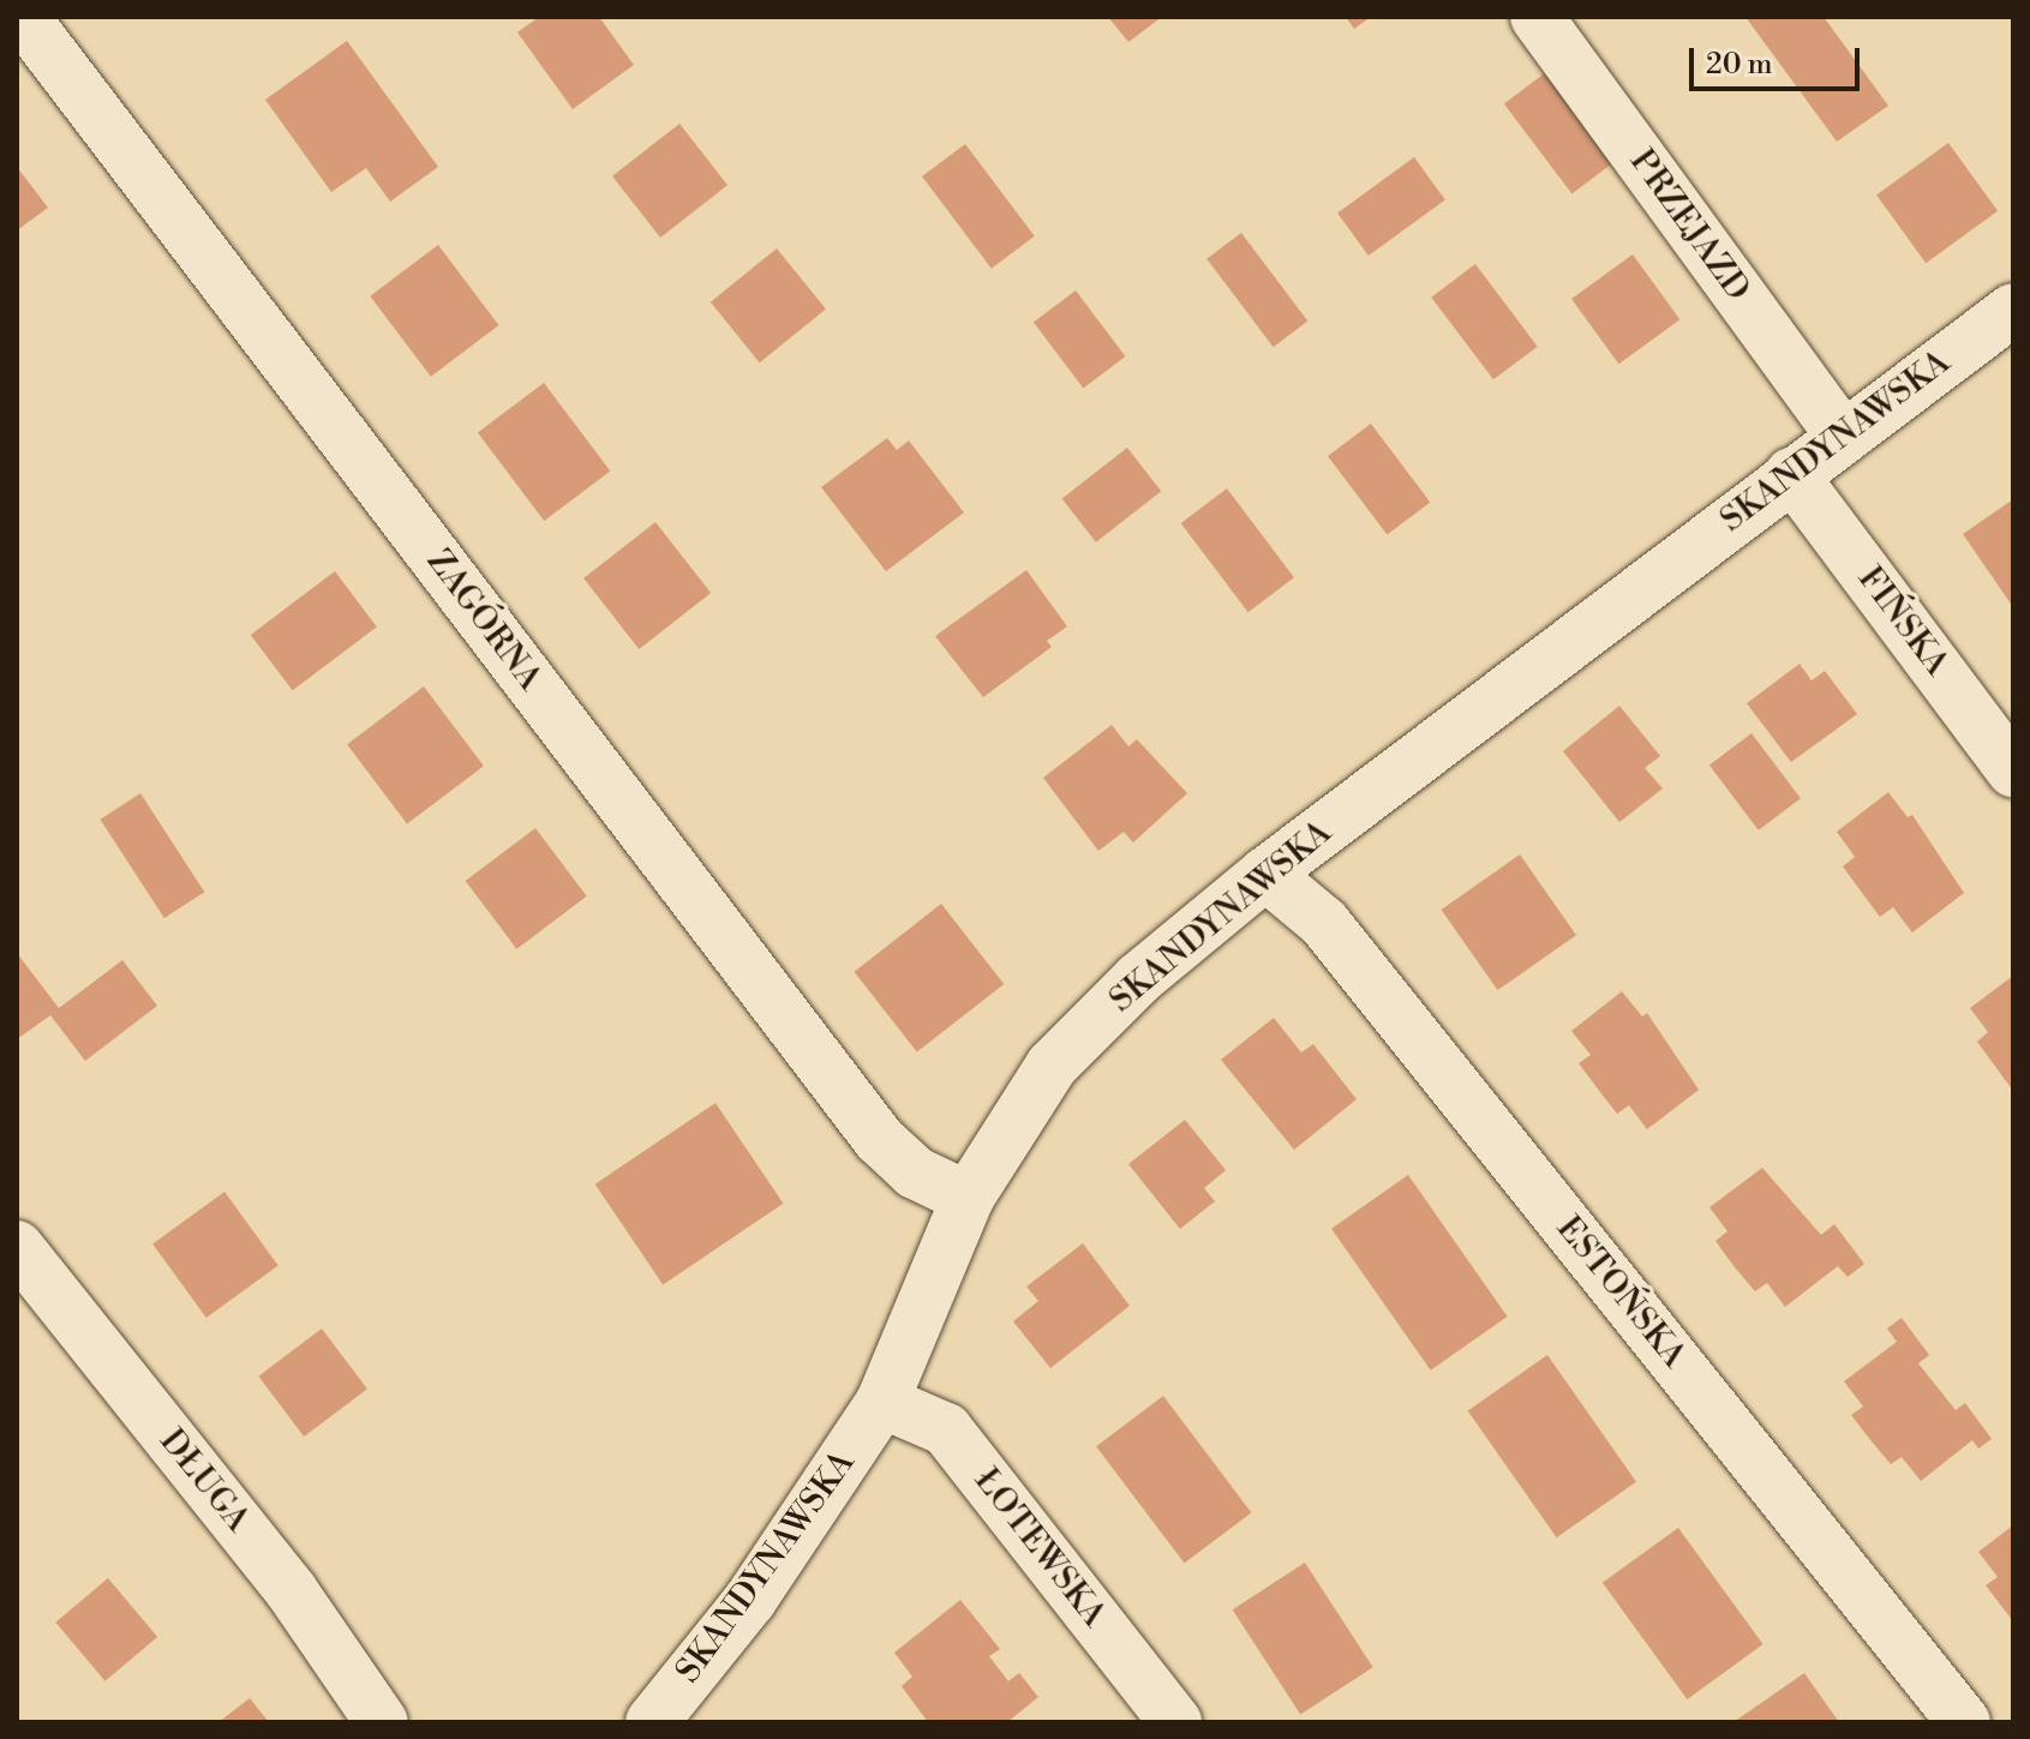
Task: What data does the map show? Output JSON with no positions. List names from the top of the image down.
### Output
{
  "streets": {
    "street": [
      "PRZEJAZD",
      "SKANDYNAWSKA",
      "ZAGÓRNA",
      "FIŃSKA",
      "ESTOŃSKA",
      "DŁUGA",
      "ŁOTEWSKA"
    ]
  },
  "crossings": [
    ["PRZEJAZD", "SKANDYNAWSKA"],
    ["SKANDYNAWSKA", "ZAGÓRNA"],
    ["SKANDYNAWSKA", "FIŃSKA"],
    ["SKANDYNAWSKA", "ESTOŃSKA"],
    ["SKANDYNAWSKA", "ŁOTEWSKA"]
  ],
  "scale_bar": "20 m"
}
